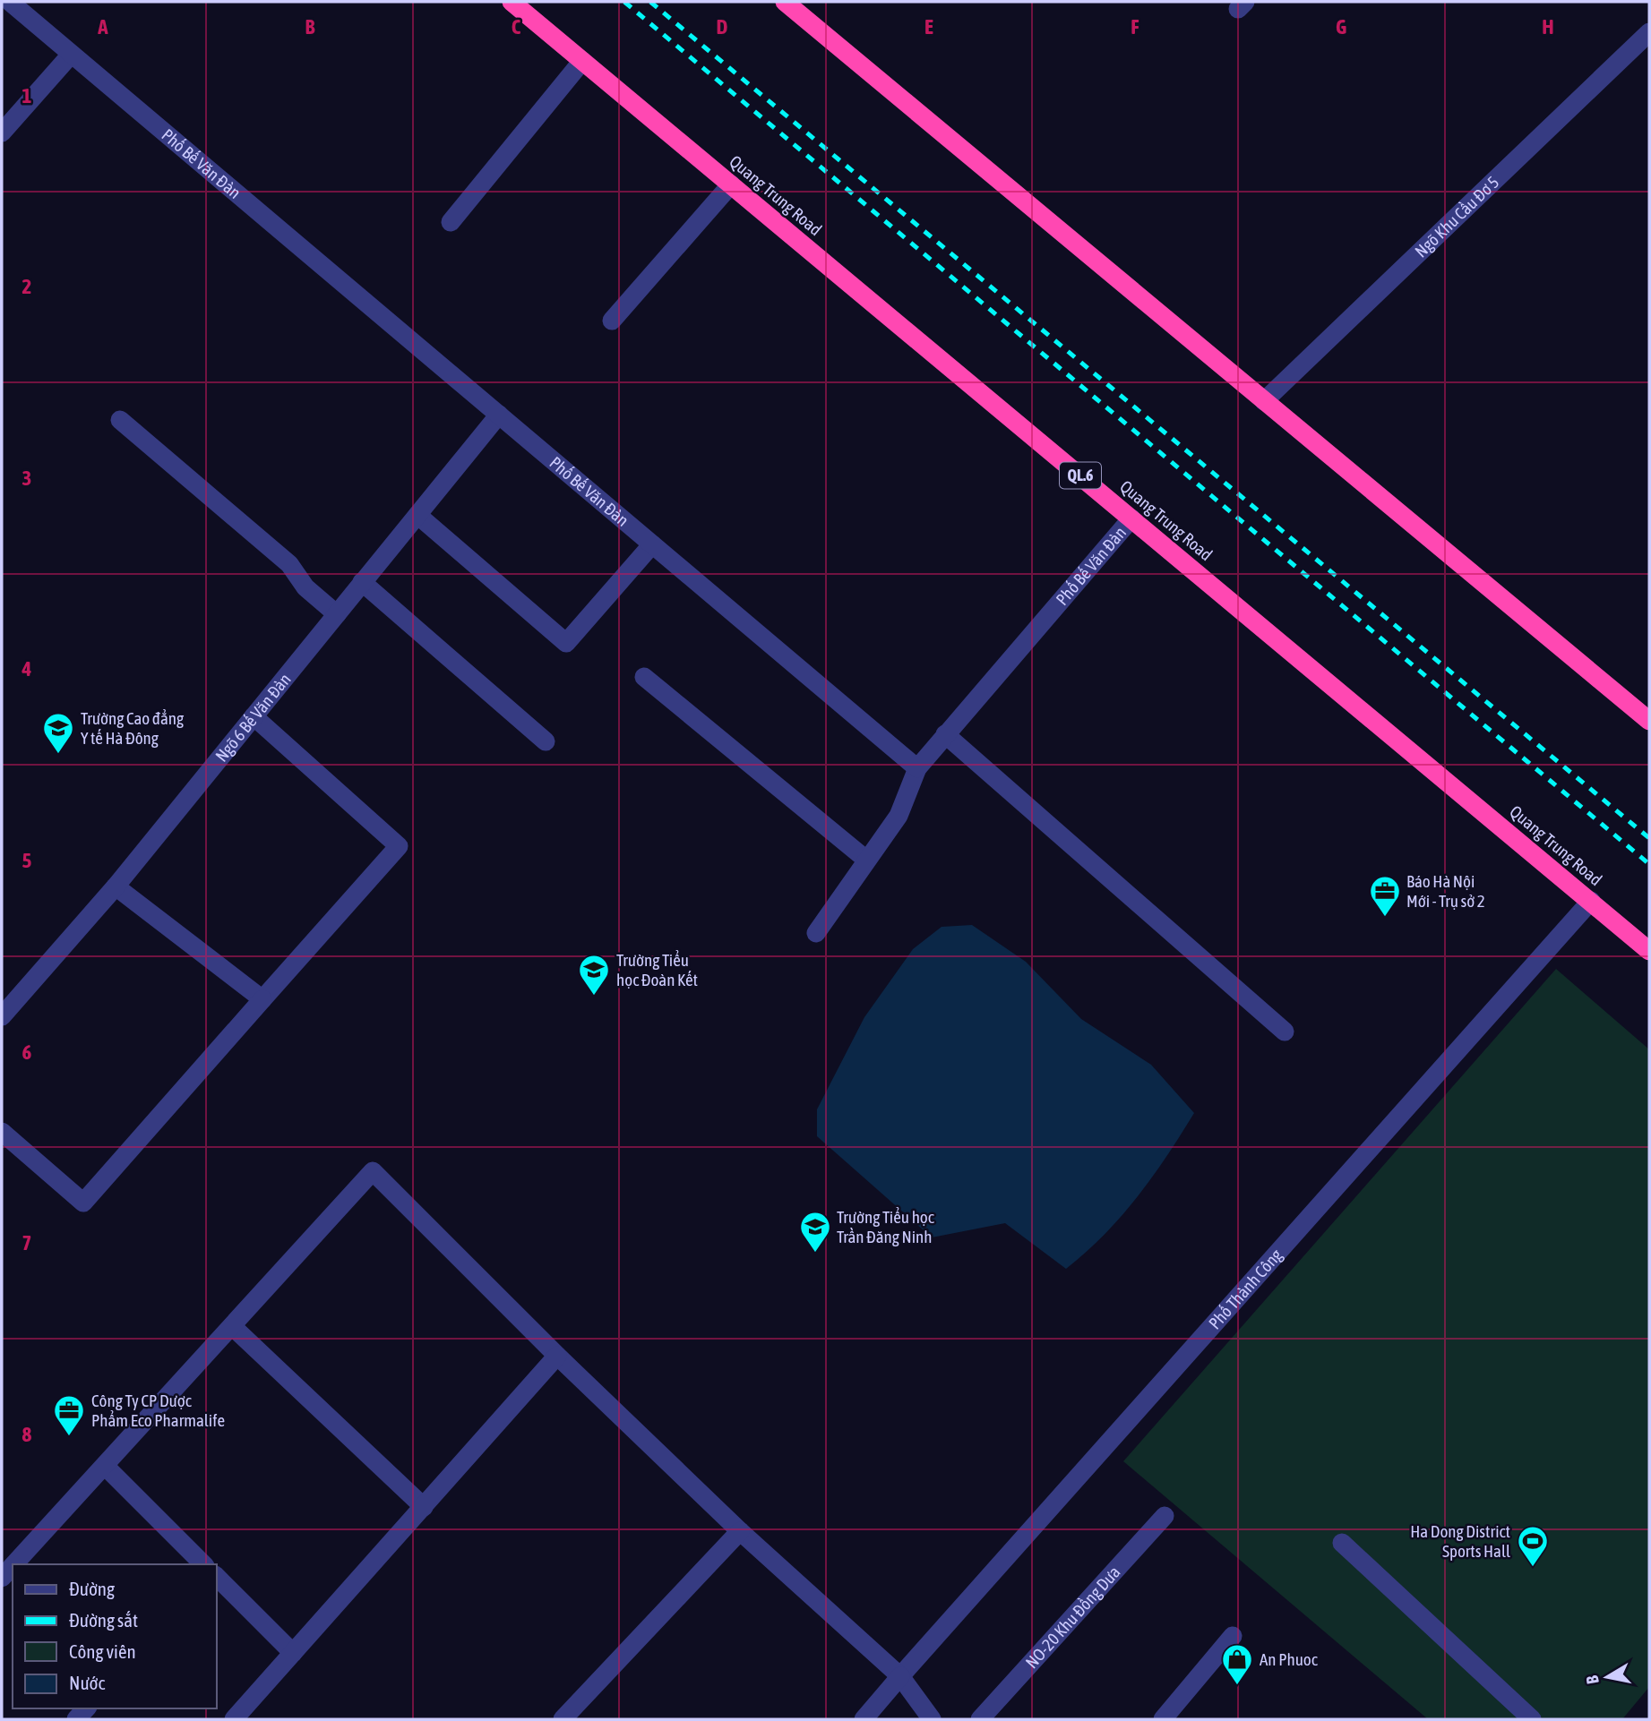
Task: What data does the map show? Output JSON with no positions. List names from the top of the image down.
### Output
{
  "streets": {
    "highway": ["Quang Trung Road", "QL.6"],
    "street": [
      "Phố Bế Văn Đàn",
      "Ngõ Khu Cầu Đơ 5",
      "Ngõ 6 Bế Văn Đàn",
      "Phố Thành Công",
      "NO-20 Khu Đồng Dưa"
    ]
  },
  "crossings": [
    ["Phố Bế Văn Đàn", "Quang Trung Road"],
    ["Phố Bế Văn Đàn", "Ngõ 6 Bế Văn Đàn"],
    ["Quang Trung Road", "Phố Thành Công"]
  ],
  "places": {
    "school or university": ["Trường Cao đẳng Y tế Hà Đông", "Trường Tiểu học Đoàn Kết", "Trường Tiểu học Trần Đăng Ninh"],
    "office": ["Báo Hà Nội Mới - Trụ sở 2", "Công Ty CP Dược Phẩm Eco Pharmalife"],
    "sports": ["Ha Dong District Sports Hall"],
    "shop": ["An Phuoc"]
  },
  "legend": [
    "Đường",
    "Đường sắt",
    "Công viên",
    "Nước"
  ],
  "north": "left",
  "grid": {
    "columns": [
      "A",
      "B",
      "C",
      "D",
      "E",
      "F",
      "G",
      "H"
    ],
    "rows": [
      "1",
      "2",
      "3",
      "4",
      "5",
      "6",
      "7",
      "8"
    ]
  }
}
